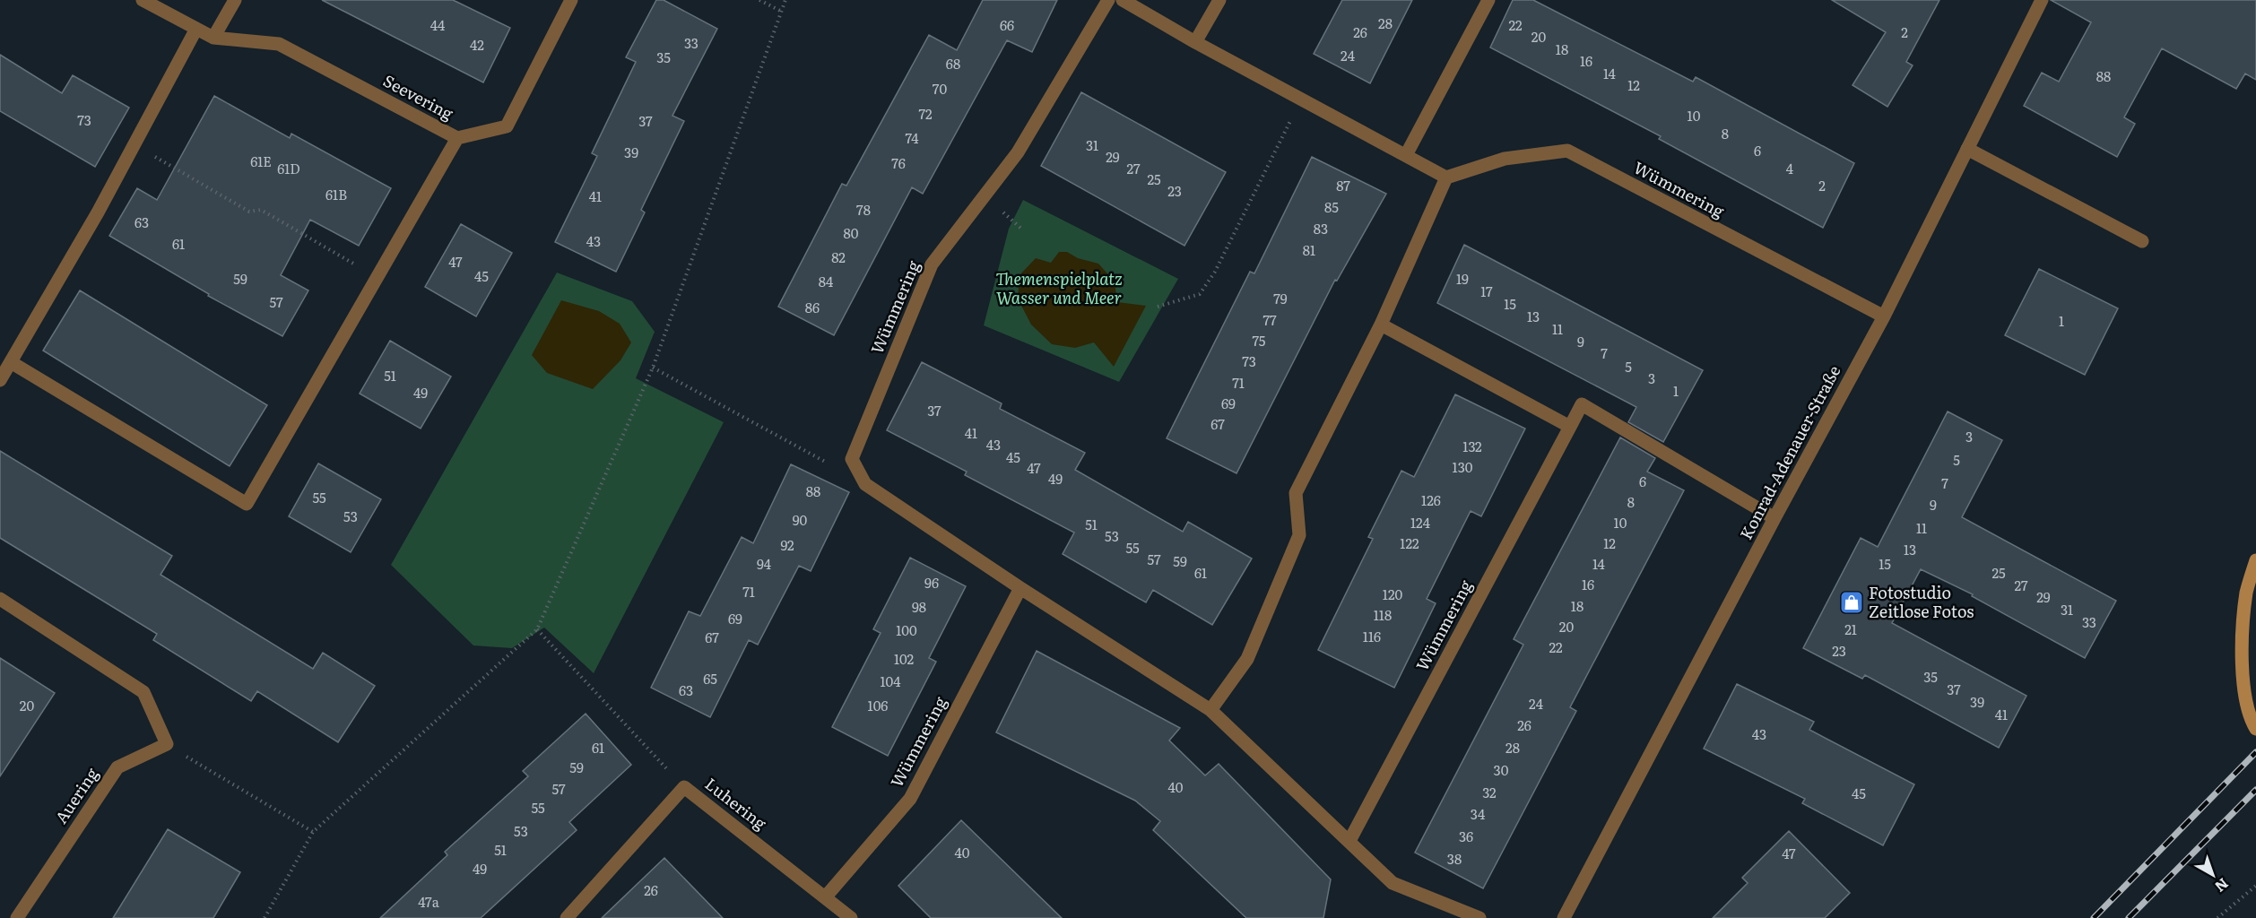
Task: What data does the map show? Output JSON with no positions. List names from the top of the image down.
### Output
{
  "streets": {
    "street": [
      "Seevering",
      "Wümmering",
      "Konrad-Adenauer-Straße",
      "Auering",
      "Luhering"
    ]
  },
  "crossings": [
    ["Wümmering", "Konrad-Adenauer-Straße"],
    ["Wümmering", "Luhering"]
  ],
  "parks": ["Themenspielplatz Wasser und Meer"],
  "places": {
    "shop": ["Fotostudio Zeitlose Fotos"]
  },
  "house_numbers": [
    "28",
    "44",
    "66",
    "22",
    "26",
    "2",
    "20",
    "33",
    "42",
    "18",
    "24",
    "35",
    "16",
    "68",
    "14",
    "88",
    "12",
    "70",
    "72",
    "10",
    "73",
    "37",
    "8",
    "74",
    "31",
    "6",
    "39",
    "29",
    "61E",
    "76",
    "61D",
    "27",
    "4",
    "25",
    "87",
    "2",
    "23",
    "61B",
    "41",
    "85",
    "78",
    "63",
    "83",
    "80",
    "43",
    "61",
    "81",
    "82",
    "47",
    "45",
    "59",
    "19",
    "84",
    "17",
    "79",
    "57",
    "15",
    "86",
    "13",
    "77",
    "1",
    "11",
    "75",
    "9",
    "7",
    "73",
    "5",
    "51",
    "3",
    "71",
    "1",
    "49",
    "69",
    "37",
    "67",
    "41",
    "3",
    "43",
    "132",
    "45",
    "5",
    "130",
    "47",
    "49",
    "6",
    "7",
    "88",
    "55",
    "126",
    "8",
    "9",
    "53",
    "90",
    "124",
    "10",
    "51",
    "11",
    "53",
    "122",
    "12",
    "92",
    "55",
    "13",
    "57",
    "59",
    "94",
    "14",
    "15",
    "61",
    "25",
    "96",
    "16",
    "27",
    "71",
    "120",
    "29",
    "18",
    "98",
    "31",
    "118",
    "69",
    "33",
    "20",
    "21",
    "100",
    "116",
    "67",
    "22",
    "23",
    "102",
    "35",
    "65",
    "104",
    "37",
    "63",
    "39",
    "24",
    "20",
    "106",
    "41",
    "26",
    "43",
    "61",
    "28",
    "59",
    "30",
    "40",
    "57",
    "32",
    "45",
    "55",
    "34",
    "53",
    "36",
    "51",
    "40",
    "47",
    "38",
    "49",
    "26",
    "47a"
  ],
  "north": "bottom right"
}
